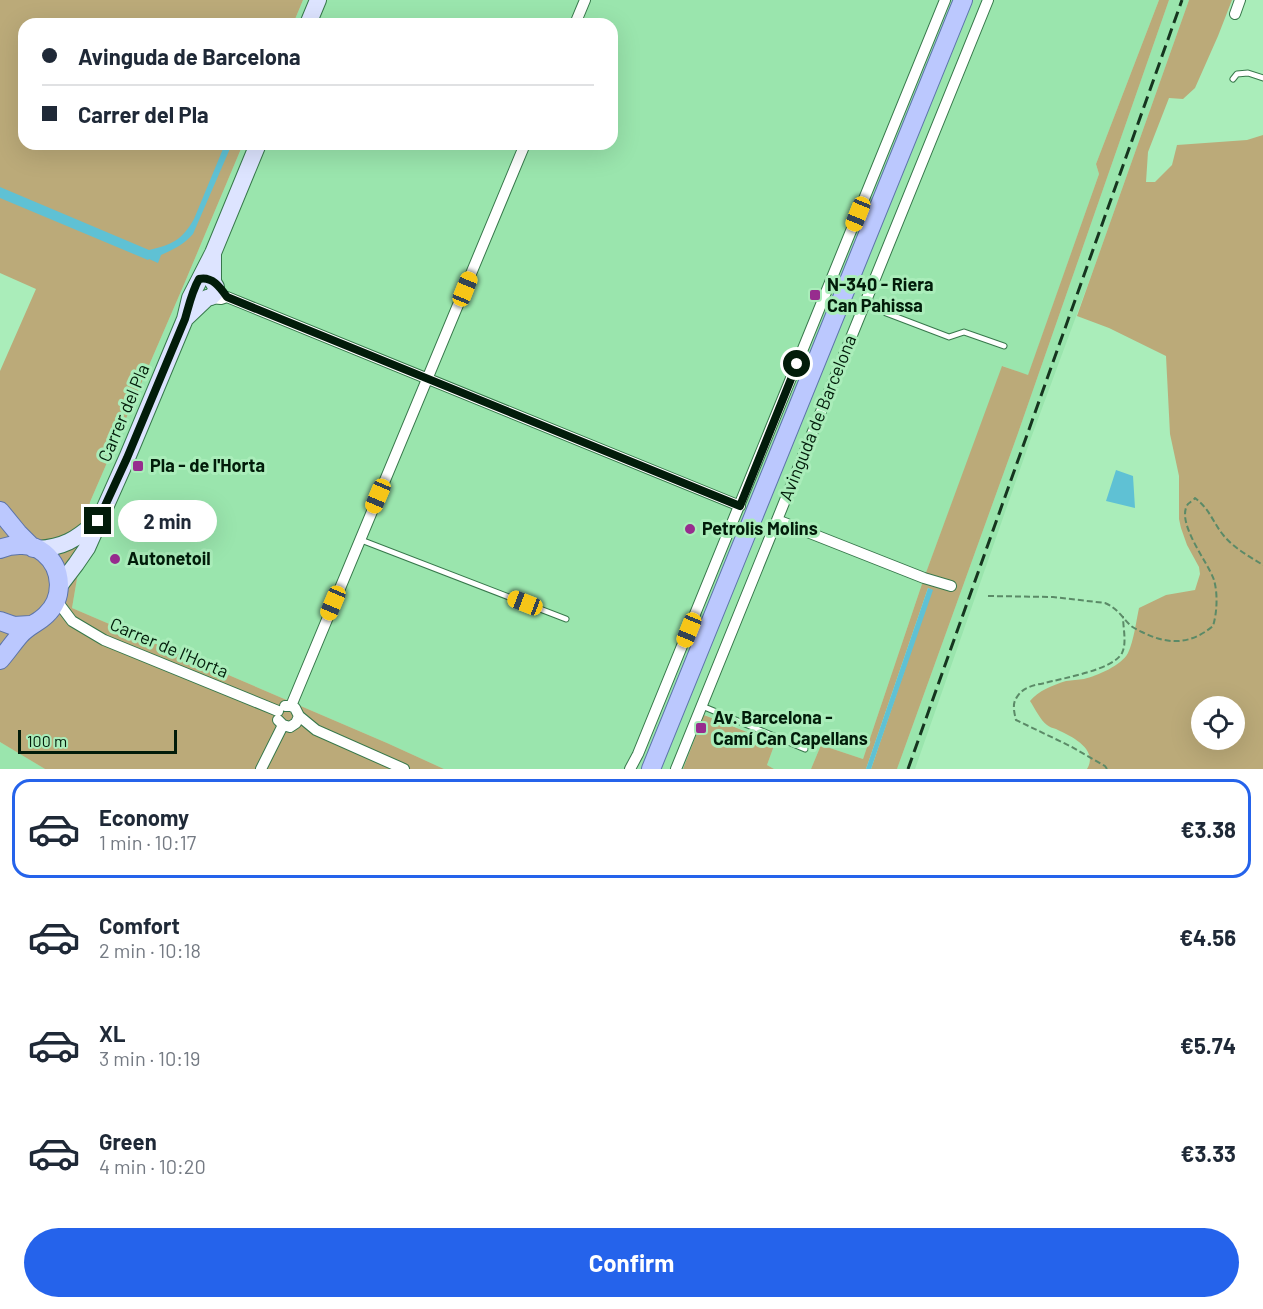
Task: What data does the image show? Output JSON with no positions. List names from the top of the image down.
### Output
{
  "streets": {
    "main road": ["Carrer del Pla", "Avinguda de Barcelona"],
    "street": ["Carrer de l'Horta"]
  },
  "crossings": [
    ["Carrer del Pla", "Carrer de l'Horta"]
  ],
  "places": {
    "transit": ["N-340 - Riera Can Pahissa", "Pla - de l'Horta", "Av. Barcelona - Camí Can Capellans"],
    "other": ["Petrolis Molins", "Autonetoil"]
  },
  "scale_bar": "100 m",
  "page": {
    "banner": ["Avinguda de Barcelona", "Carrer del Pla"],
    "bubble": "2 min",
    "scale": "100 m",
    "list": [
      {
        "name": "Economy",
        "note": "1 min · 10:17",
        "value": "€3.38"
      },
      {
        "name": "Comfort",
        "note": "2 min · 10:18",
        "value": "€4.56"
      },
      {
        "name": "XL",
        "note": "3 min · 10:19",
        "value": "€5.74"
      },
      {
        "name": "Green",
        "note": "4 min · 10:20",
        "value": "€3.33"
      }
    ],
    "buttons": "Confirm"
  }
}
